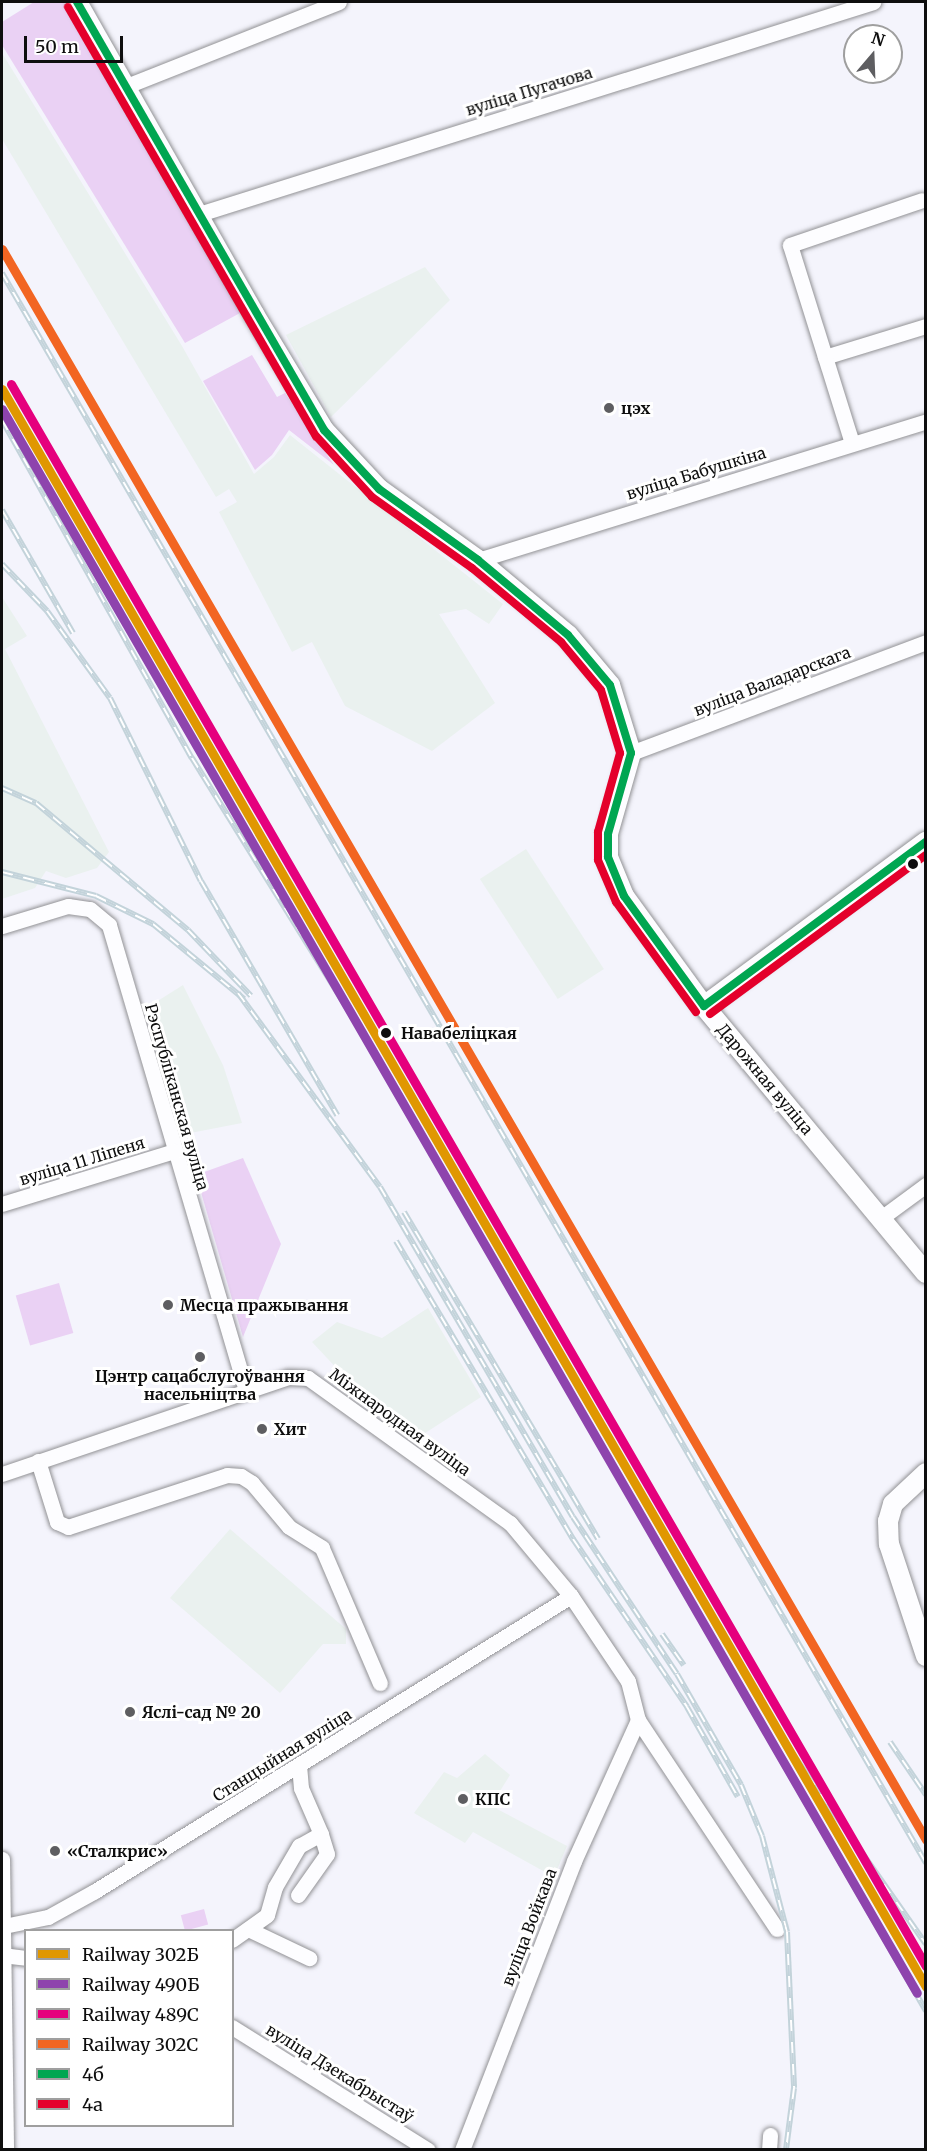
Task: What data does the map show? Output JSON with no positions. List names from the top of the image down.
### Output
{
  "streets": {
    "street": [
      "вуліца Пугачова",
      "вуліца Бабушкіна",
      "вуліца Валадарскага",
      "Дарожная вуліца",
      "Рэспубліканская вуліца",
      "вуліца 11 Ліпеня",
      "Міжнародная вуліца",
      "Станцыйная вуліца",
      "вуліца Войкава",
      "вуліца Дзекабрыстаў"
    ]
  },
  "crossings": [
    ["вуліца Валадарскага", "Дарожная вуліца"],
    ["Рэспубліканская вуліца", "вуліца 11 Ліпеня"],
    ["Рэспубліканская вуліца", "Міжнародная вуліца"],
    ["Міжнародная вуліца", "Станцыйная вуліца"],
    ["Міжнародная вуліца", "вуліца Войкава"]
  ],
  "places": [
    "цэх",
    "Навабеліцкая",
    "Месца пражывання",
    "Цэнтр сацабслугоўвання насельніцтва",
    "Хит",
    "Яслі-сад № 20",
    "КПС",
    "«Сталкрис»"
  ],
  "lines": [
    "transit line 4б",
    "transit line 4а",
    "rail line 302С",
    "rail line 489С",
    "rail line 302Б",
    "rail line 490Б"
  ],
  "legend": [
    "Railway 302Б",
    "Railway 490Б",
    "Railway 489С",
    "Railway 302С",
    "4б",
    "4а"
  ],
  "scale_bar": "50 m",
  "north": "top"
}
